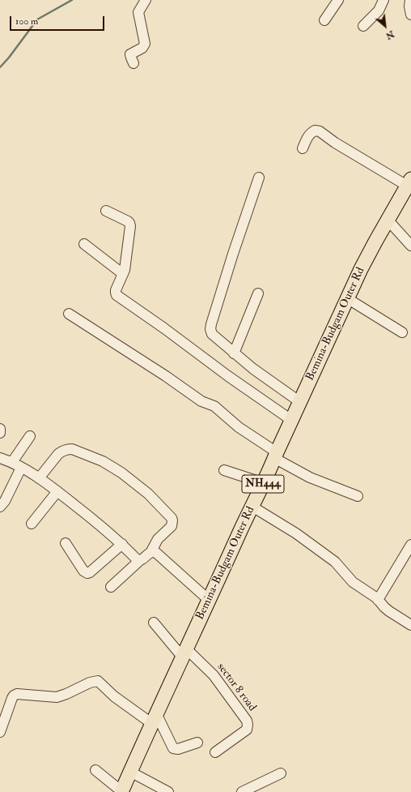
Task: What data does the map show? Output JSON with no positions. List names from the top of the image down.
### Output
{
  "streets": {
    "highway": ["Bemina-Budgam Outer Rd", "NH444"],
    "street": ["sector 8 road"]
  },
  "crossings": [
    ["Bemina-Budgam Outer Rd", "sector 8 road"]
  ],
  "scale_bar": "100 m",
  "north": "bottom right"
}
